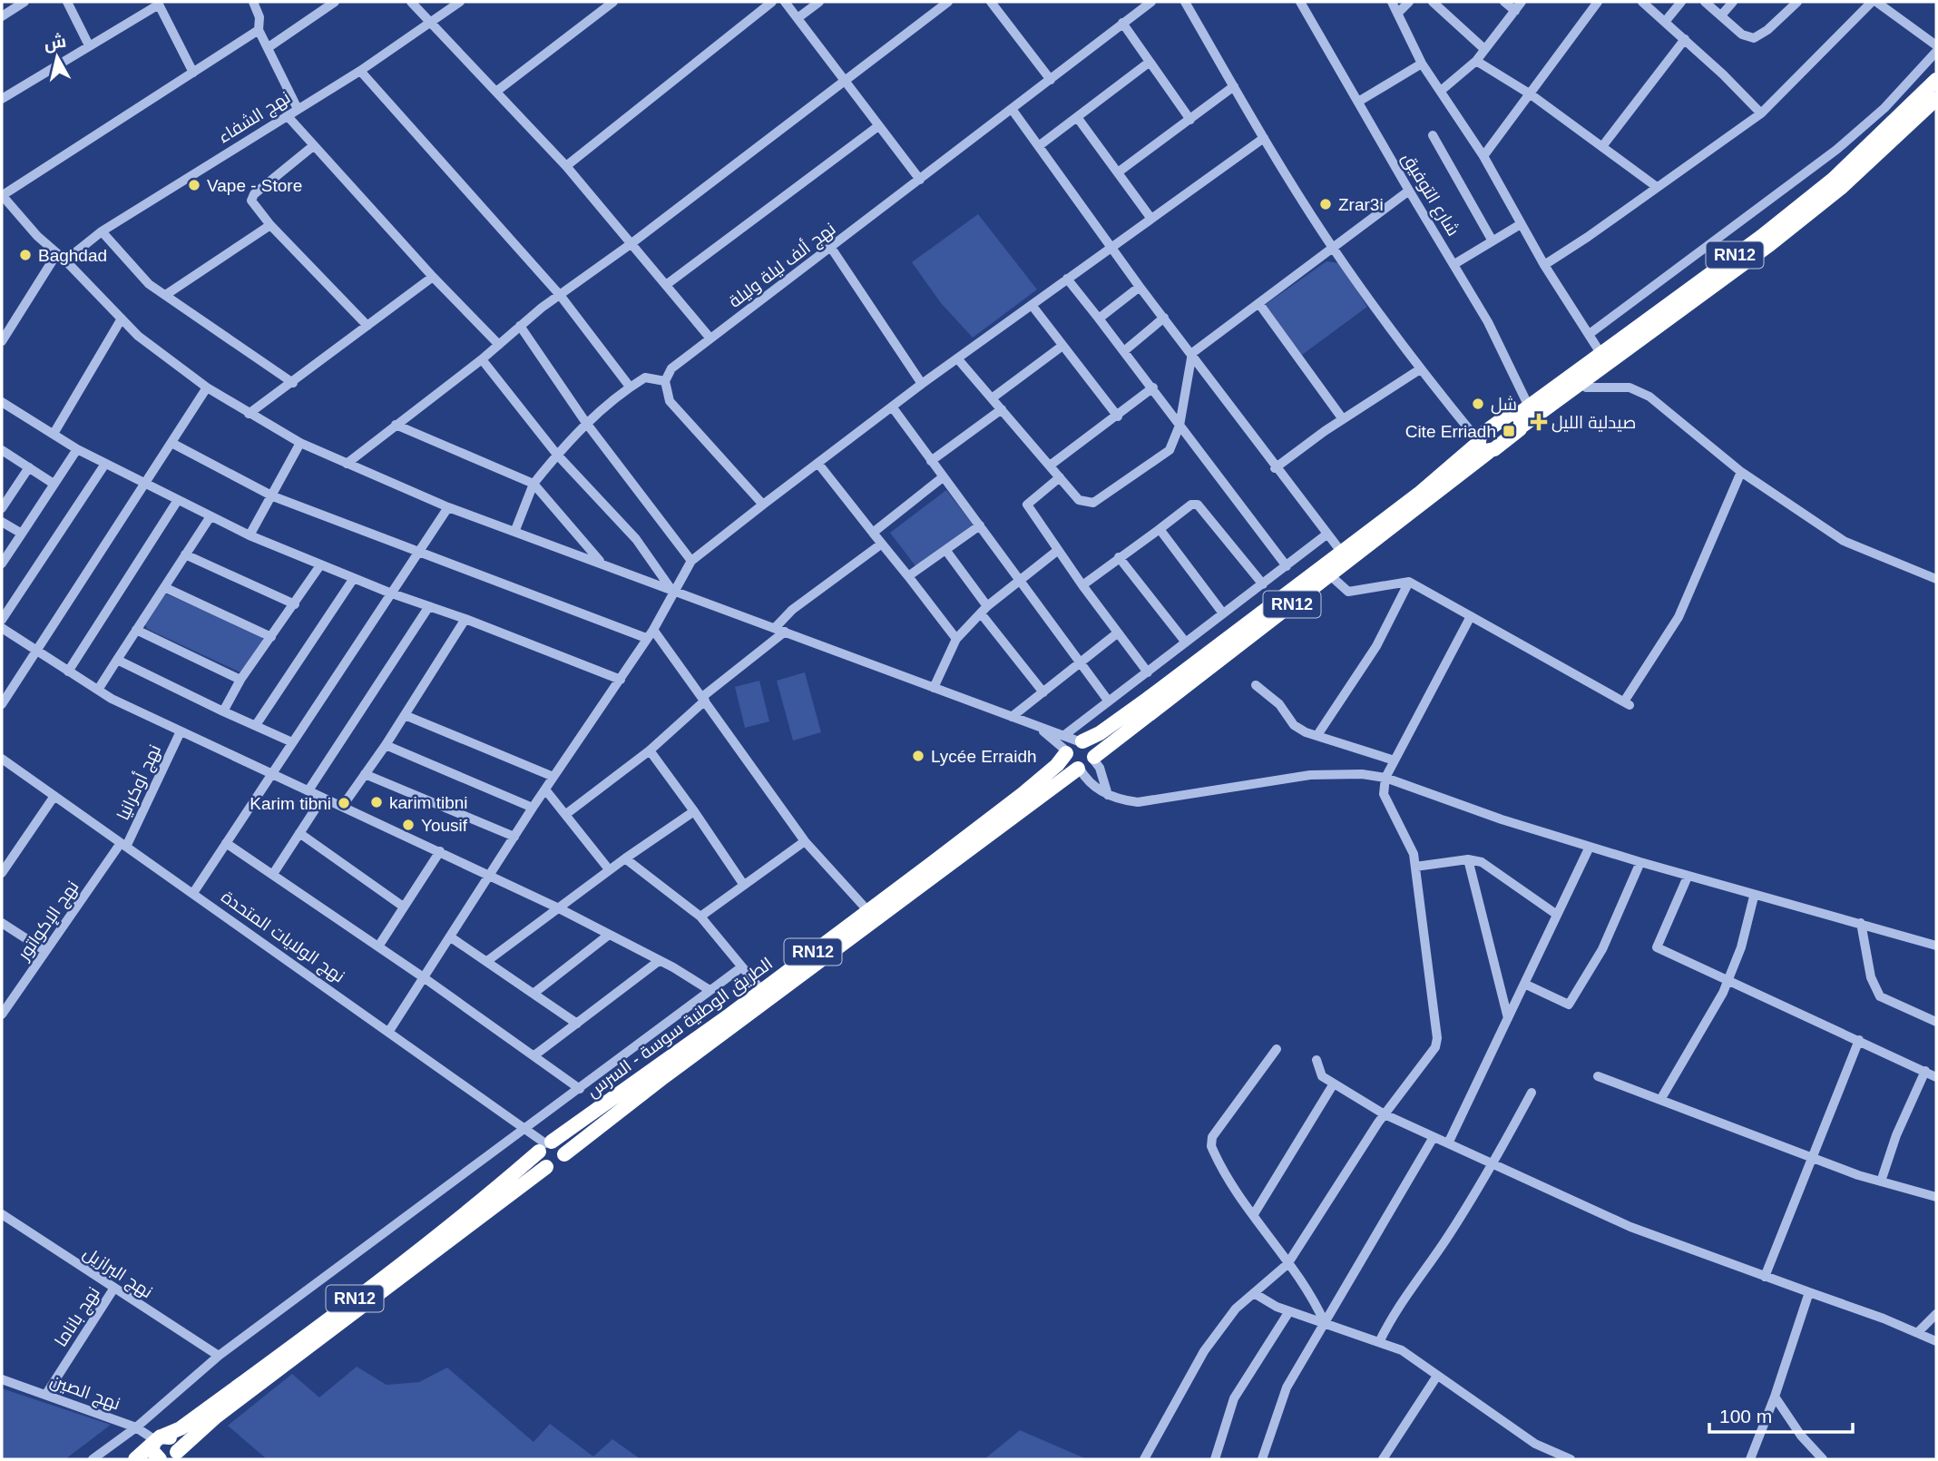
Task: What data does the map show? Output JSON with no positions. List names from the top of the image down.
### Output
{
  "streets": {
    "highway": ["RN12", "الطريق الوطنية سوسة - السرس"],
    "street": [
      "نهج الشفاء",
      "شارع التوفيق",
      "نهج ألف ليلة وليلة",
      "نهج أوكرانيا",
      "نهج الإكواتور",
      "نهج الولايات المتحدة",
      "نهج البرازيل",
      "نهج باناما",
      "نهج الصين"
    ]
  },
  "crossings": [
    ["شارع التوفيق", "RN12"],
    ["RN12", "نهج الولايات المتحدة"],
    ["RN12", "الطريق الوطنية سوسة - السرس"],
    ["RN12", "نهج الصين"],
    ["نهج أوكرانيا", "نهج الإكواتور"],
    ["نهج أوكرانيا", "نهج الولايات المتحدة"],
    ["نهج الإكواتور", "نهج الولايات المتحدة"],
    ["نهج الولايات المتحدة", "الطريق الوطنية سوسة - السرس"],
    ["الطريق الوطنية سوسة - السرس", "نهج الصين"],
    ["نهج البرازيل", "نهج باناما"],
    ["نهج باناما", "نهج الصين"]
  ],
  "places": {
    "other": [
      "Vape - Store",
      "Zrar3i",
      "Baghdad",
      "شل",
      "Lycée Erraidh",
      "karim tibni",
      "Karim tibni",
      "Yousif"
    ],
    "health": ["صيدلية الليل"],
    "transit": ["Cite Erriadh"]
  },
  "scale_bar": "100 m",
  "north": "top"
}
